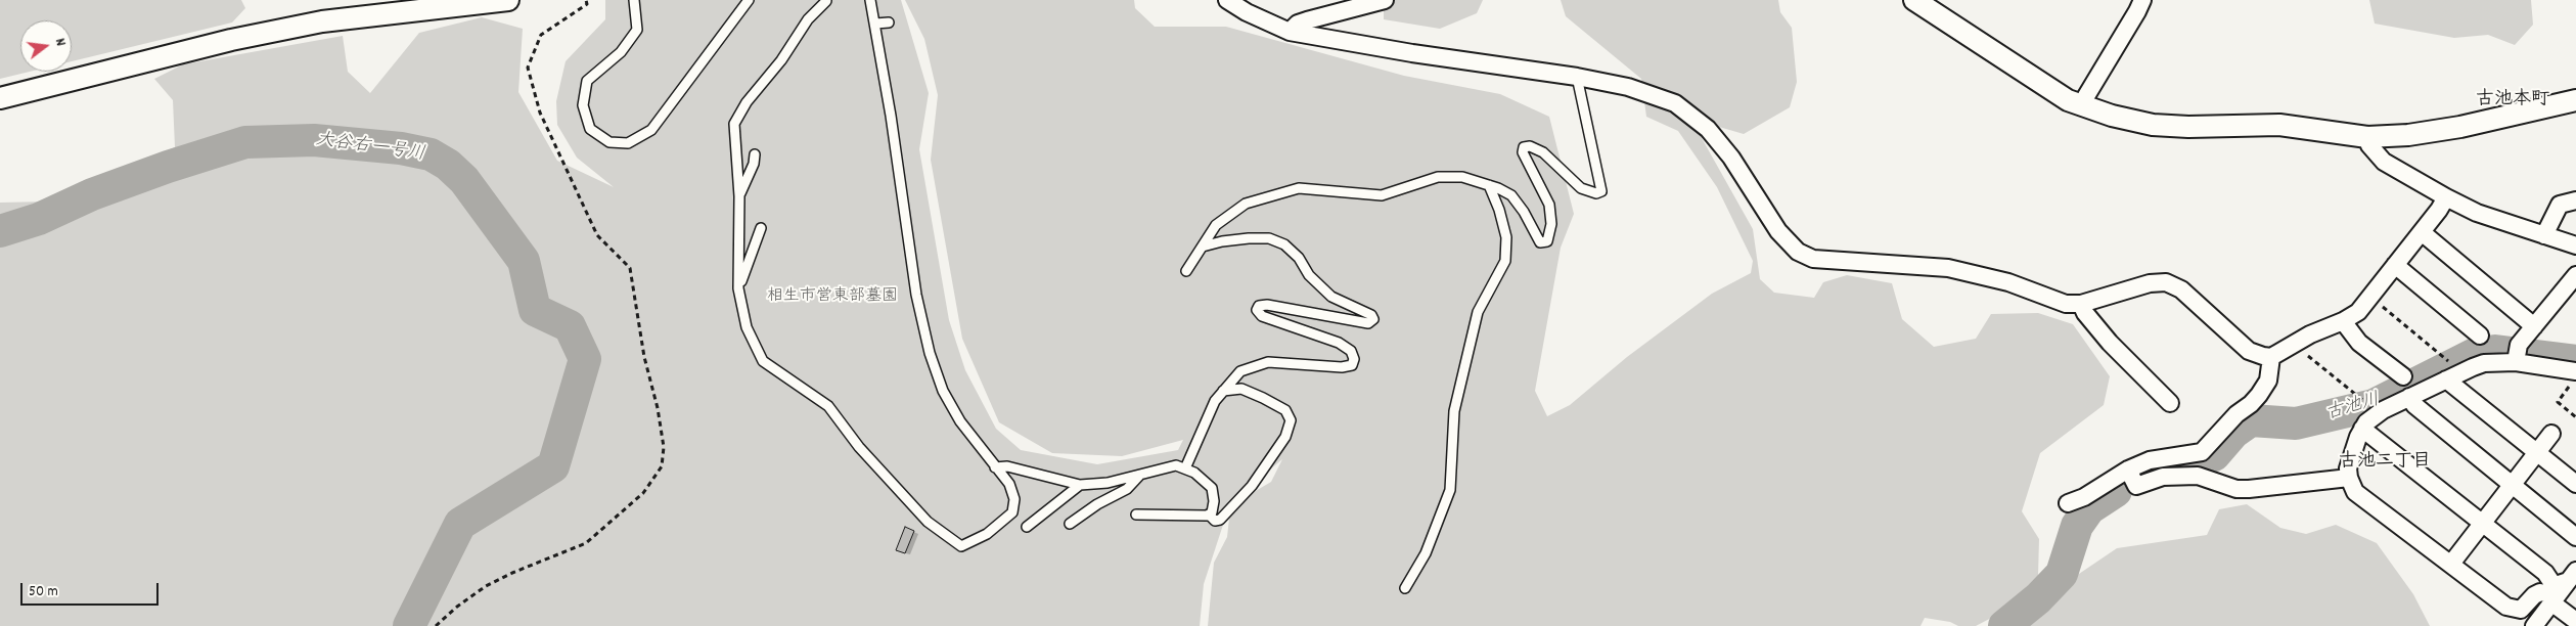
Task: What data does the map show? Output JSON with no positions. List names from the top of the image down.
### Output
{
  "districts": ["古池本町", "古池二丁目"],
  "water": ["大谷右一号川", "古池川"],
  "parks": ["相生市営東部墓園"],
  "scale_bar": "50 m",
  "north": "right"
}
